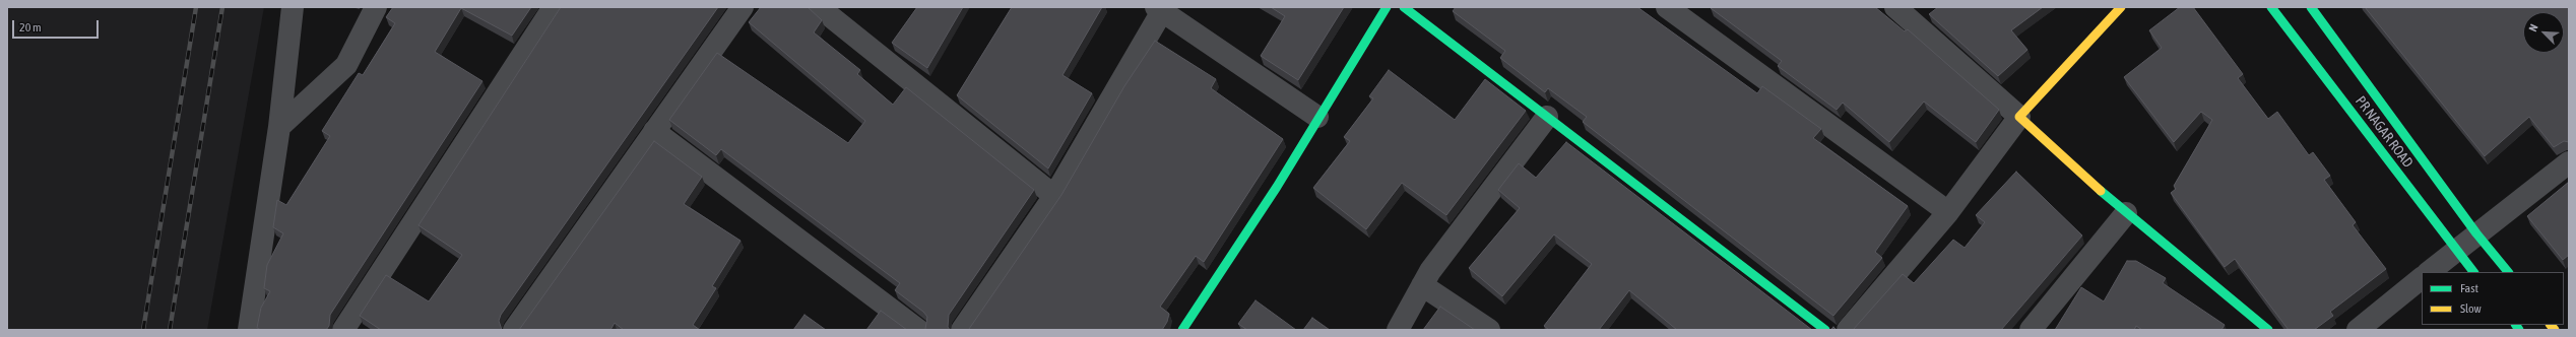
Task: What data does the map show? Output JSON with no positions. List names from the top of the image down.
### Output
{
  "streets": {
    "street": ["PR NAGAR ROAD"]
  },
  "legend": ["Fast", "Slow"],
  "scale_bar": "20 m",
  "north": "top left"
}
